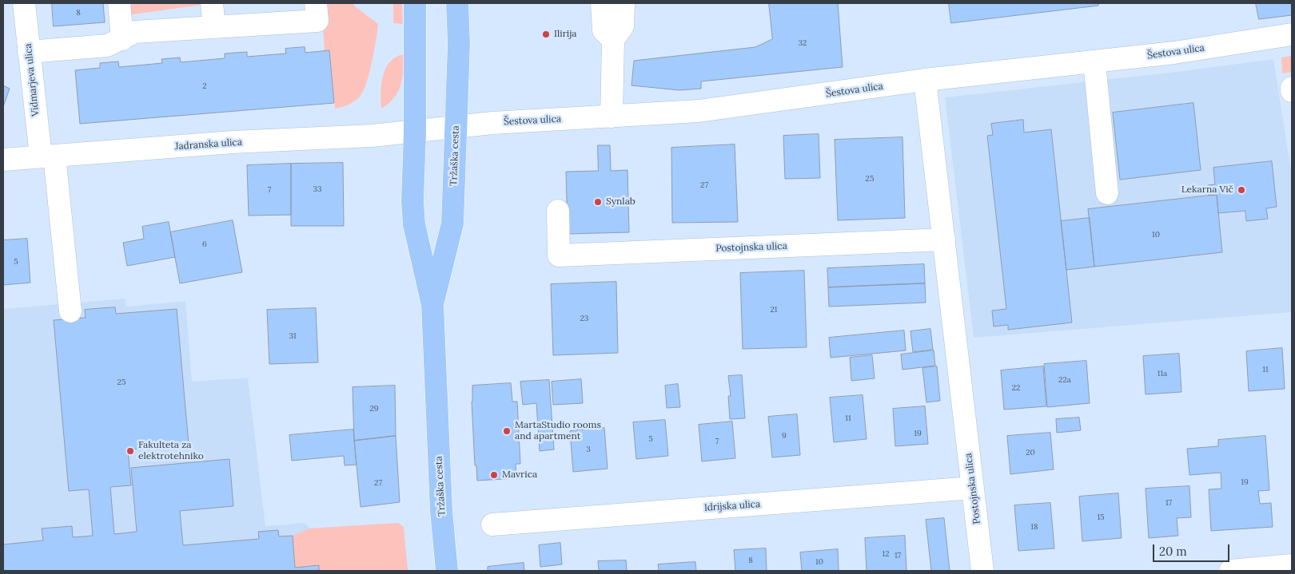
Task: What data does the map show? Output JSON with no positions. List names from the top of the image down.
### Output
{
  "streets": {
    "main road": ["Tržaška cesta"],
    "street": [
      "Šestova ulica",
      "Vidmarjeva ulica",
      "Jadranska ulica",
      "Postojnska ulica",
      "Idrijska ulica"
    ]
  },
  "crossings": [
    ["Šestova ulica", "Jadranska ulica"],
    ["Šestova ulica", "Tržaška cesta"],
    ["Šestova ulica", "Postojnska ulica"],
    ["Vidmarjeva ulica", "Jadranska ulica"],
    ["Jadranska ulica", "Tržaška cesta"],
    ["Postojnska ulica", "Idrijska ulica"]
  ],
  "places": [
    "Ilirija",
    "Lekarna Vič",
    "Synlab",
    "MartaStudio rooms and apartment",
    "Fakulteta za elektrotehniko",
    "Mavrica"
  ],
  "house_numbers": [
    "8",
    "32",
    "2",
    "25",
    "27",
    "33",
    "7",
    "10",
    "6",
    "5",
    "21",
    "23",
    "31",
    "11",
    "11a",
    "22a",
    "25",
    "22",
    "29",
    "11",
    "19",
    "9",
    "5",
    "7",
    "3",
    "20",
    "19",
    "27",
    "17",
    "15",
    "18",
    "12",
    "17",
    "8",
    "10"
  ],
  "scale_bar": "20 m"
}
